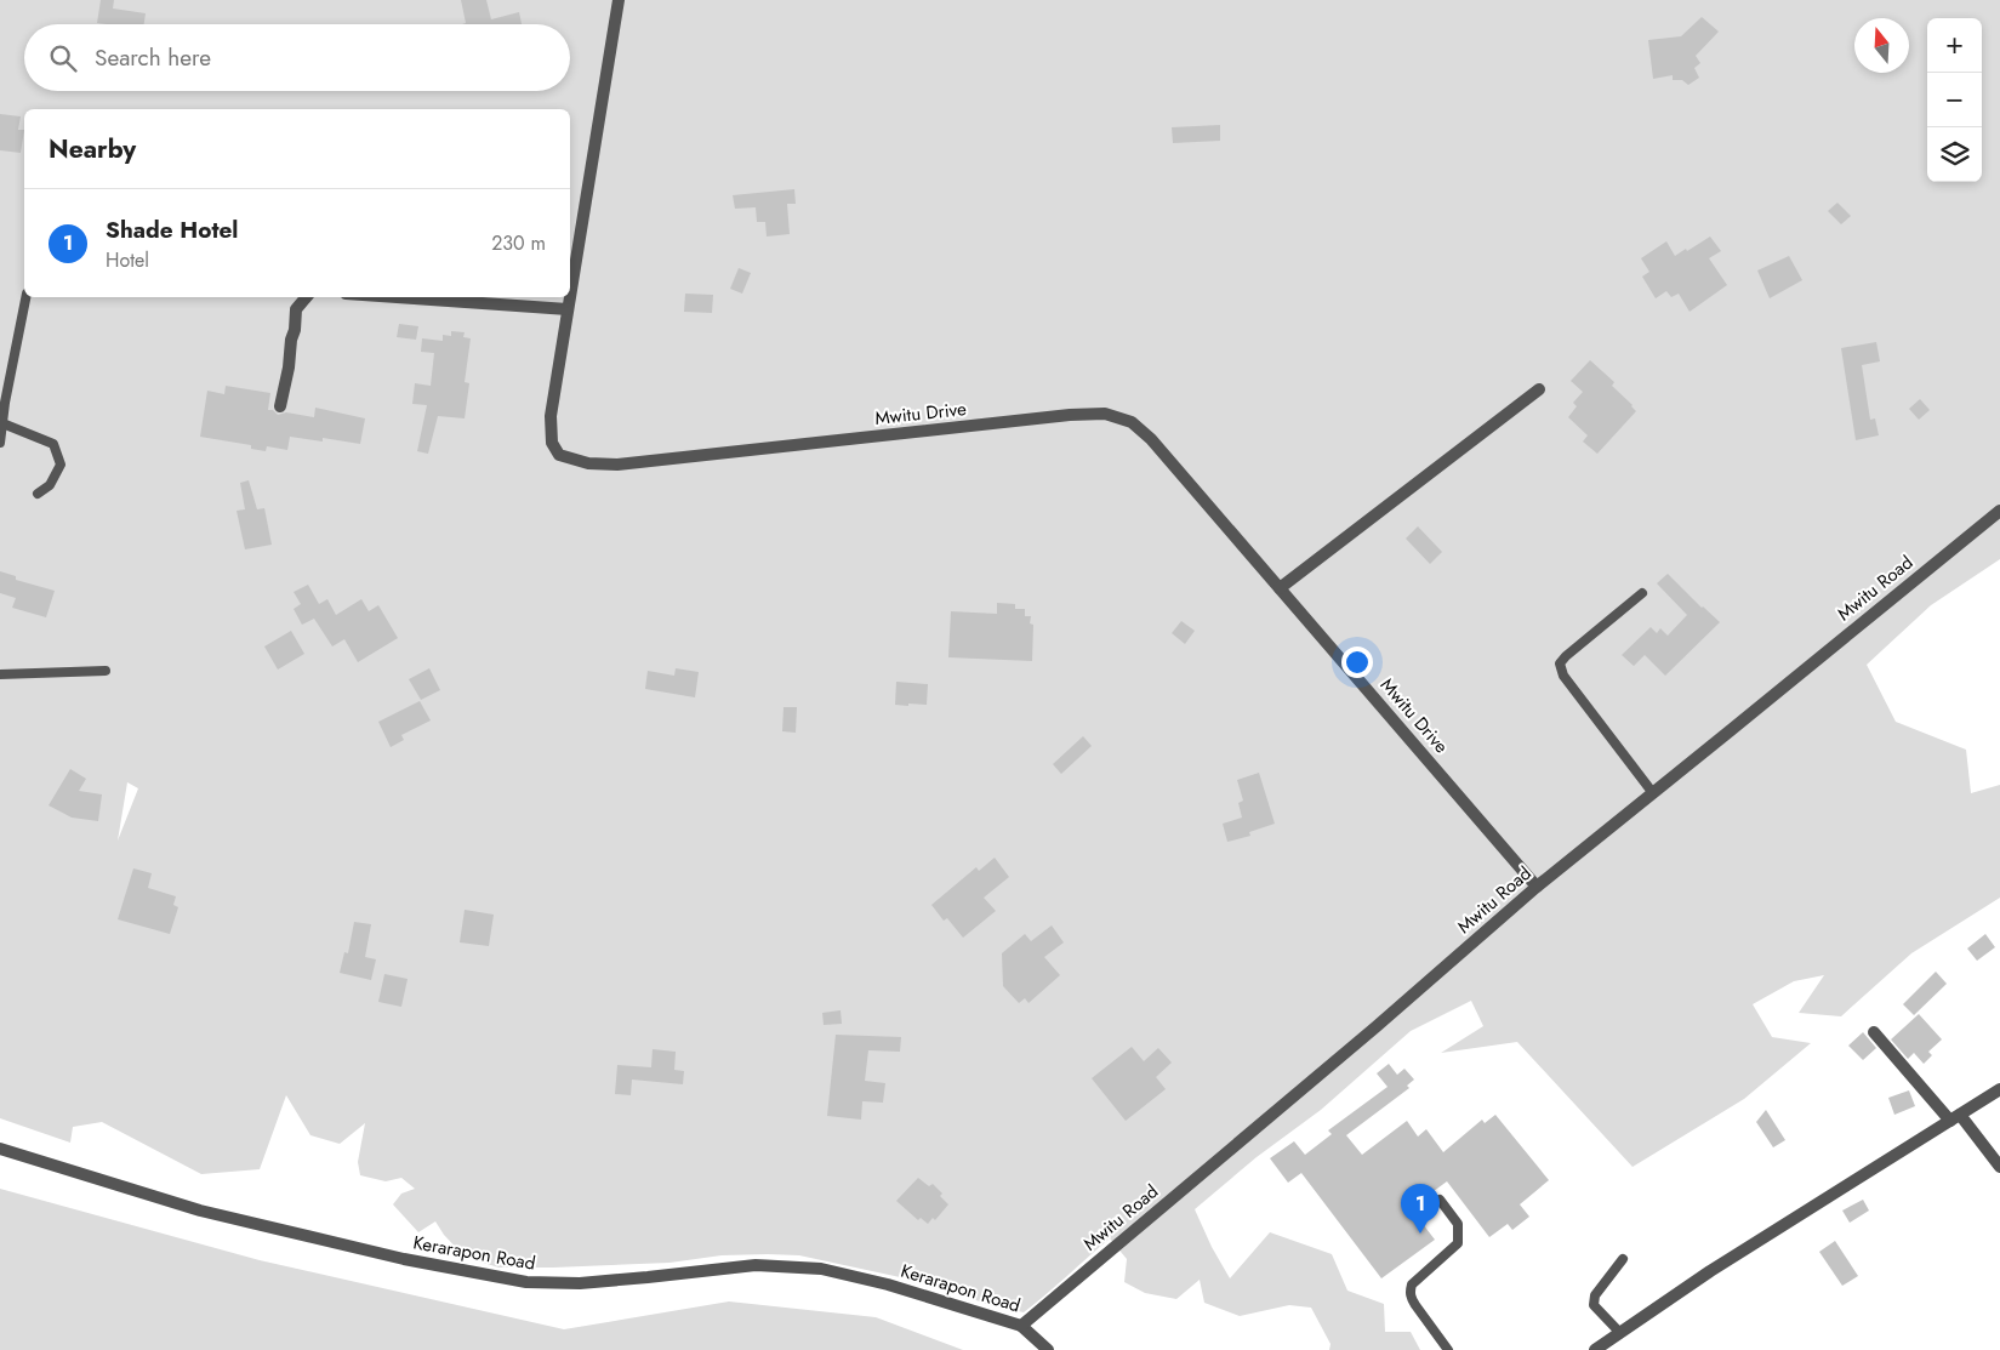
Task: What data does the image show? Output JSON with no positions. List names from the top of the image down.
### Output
{
  "streets": {
    "street": ["Mwitu Drive", "Mwitu Road", "Kerarapon Road"]
  },
  "crossings": [
    ["Mwitu Drive", "Mwitu Road"],
    ["Mwitu Road", "Kerarapon Road"]
  ],
  "north": "top",
  "page": {
    "map_buttons": ["+", "−"],
    "search": "Search here",
    "heading": "Nearby",
    "list": [
      {
        "mark": "1",
        "name": "Shade Hotel",
        "note": "Hotel",
        "value": "230 m"
      }
    ],
    "pins": "1"
  }
}
